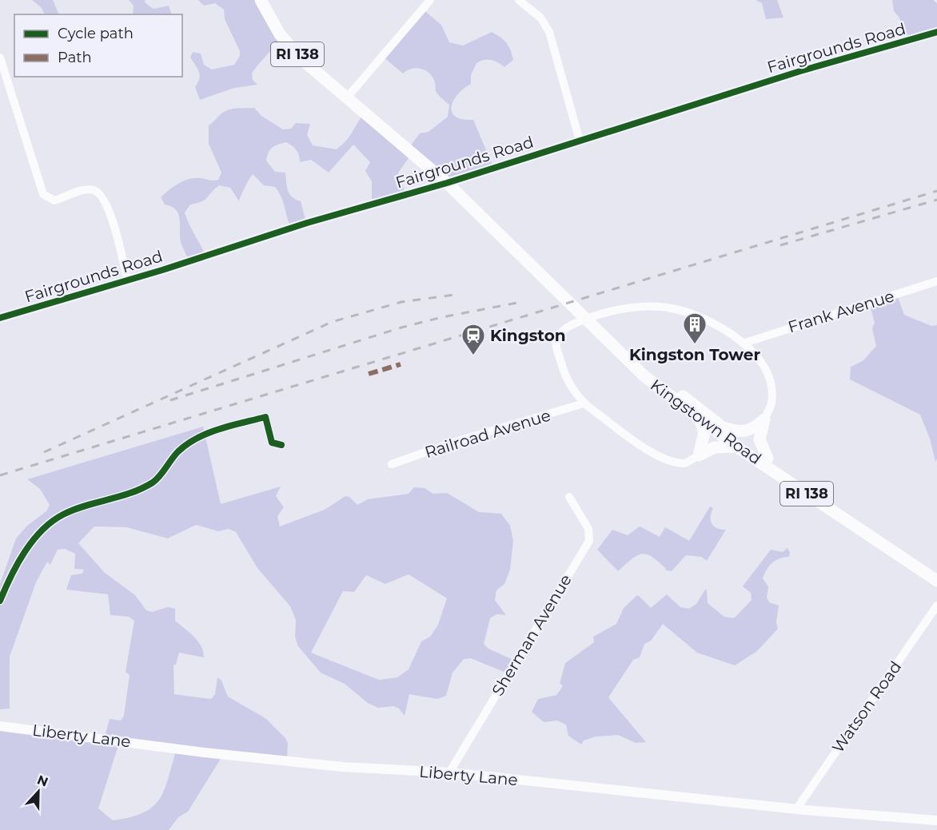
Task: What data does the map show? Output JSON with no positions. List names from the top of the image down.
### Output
{
  "streets": {
    "main road": ["RI 138", "Kingstown Road"],
    "street": [
      "Fairgrounds Road",
      "Frank Avenue",
      "Railroad Avenue",
      "Sherman Avenue",
      "Watson Road",
      "Liberty Lane"
    ]
  },
  "crossings": [
    ["Fairgrounds Road", "Kingstown Road"],
    ["Sherman Avenue", "Liberty Lane"],
    ["Watson Road", "Liberty Lane"]
  ],
  "places": {
    "building": ["Kingston Tower"],
    "station": ["Kingston"]
  },
  "legend": ["Cycle path", "Path"],
  "north": "top"
}
